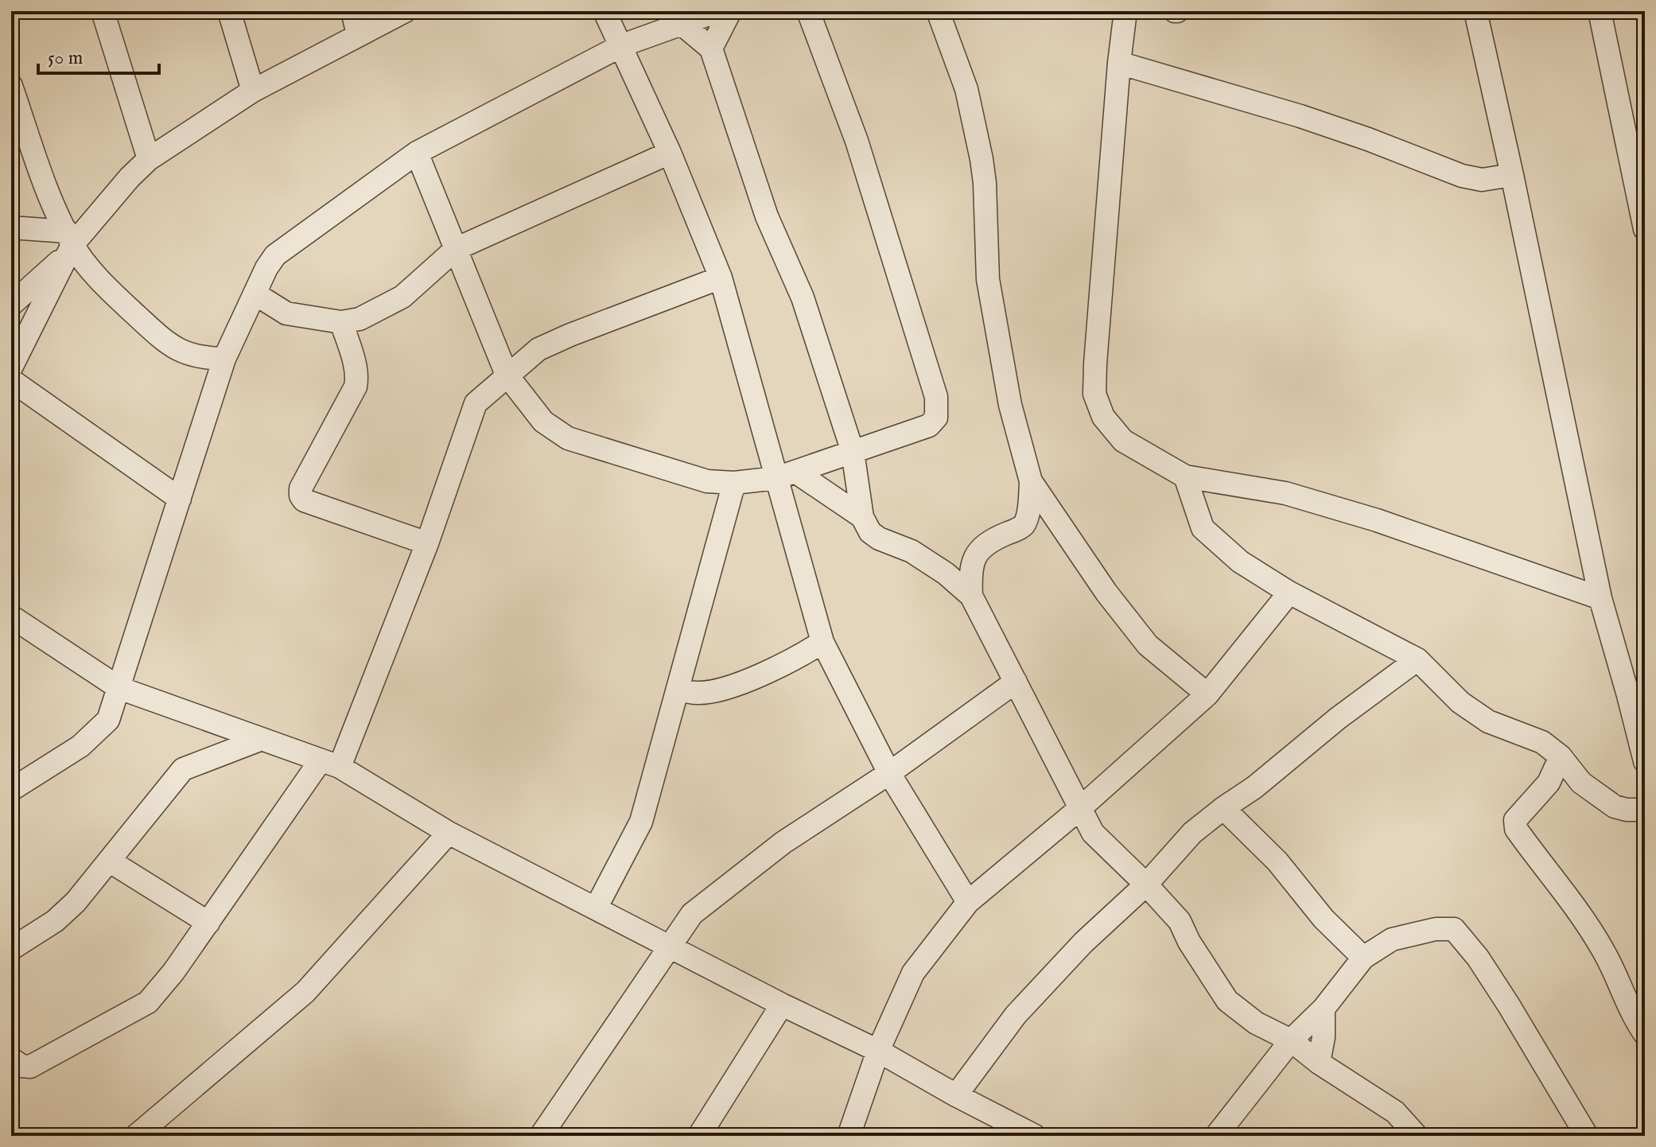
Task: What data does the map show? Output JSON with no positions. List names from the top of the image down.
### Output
{
  "scale_bar": "50 m"
}
